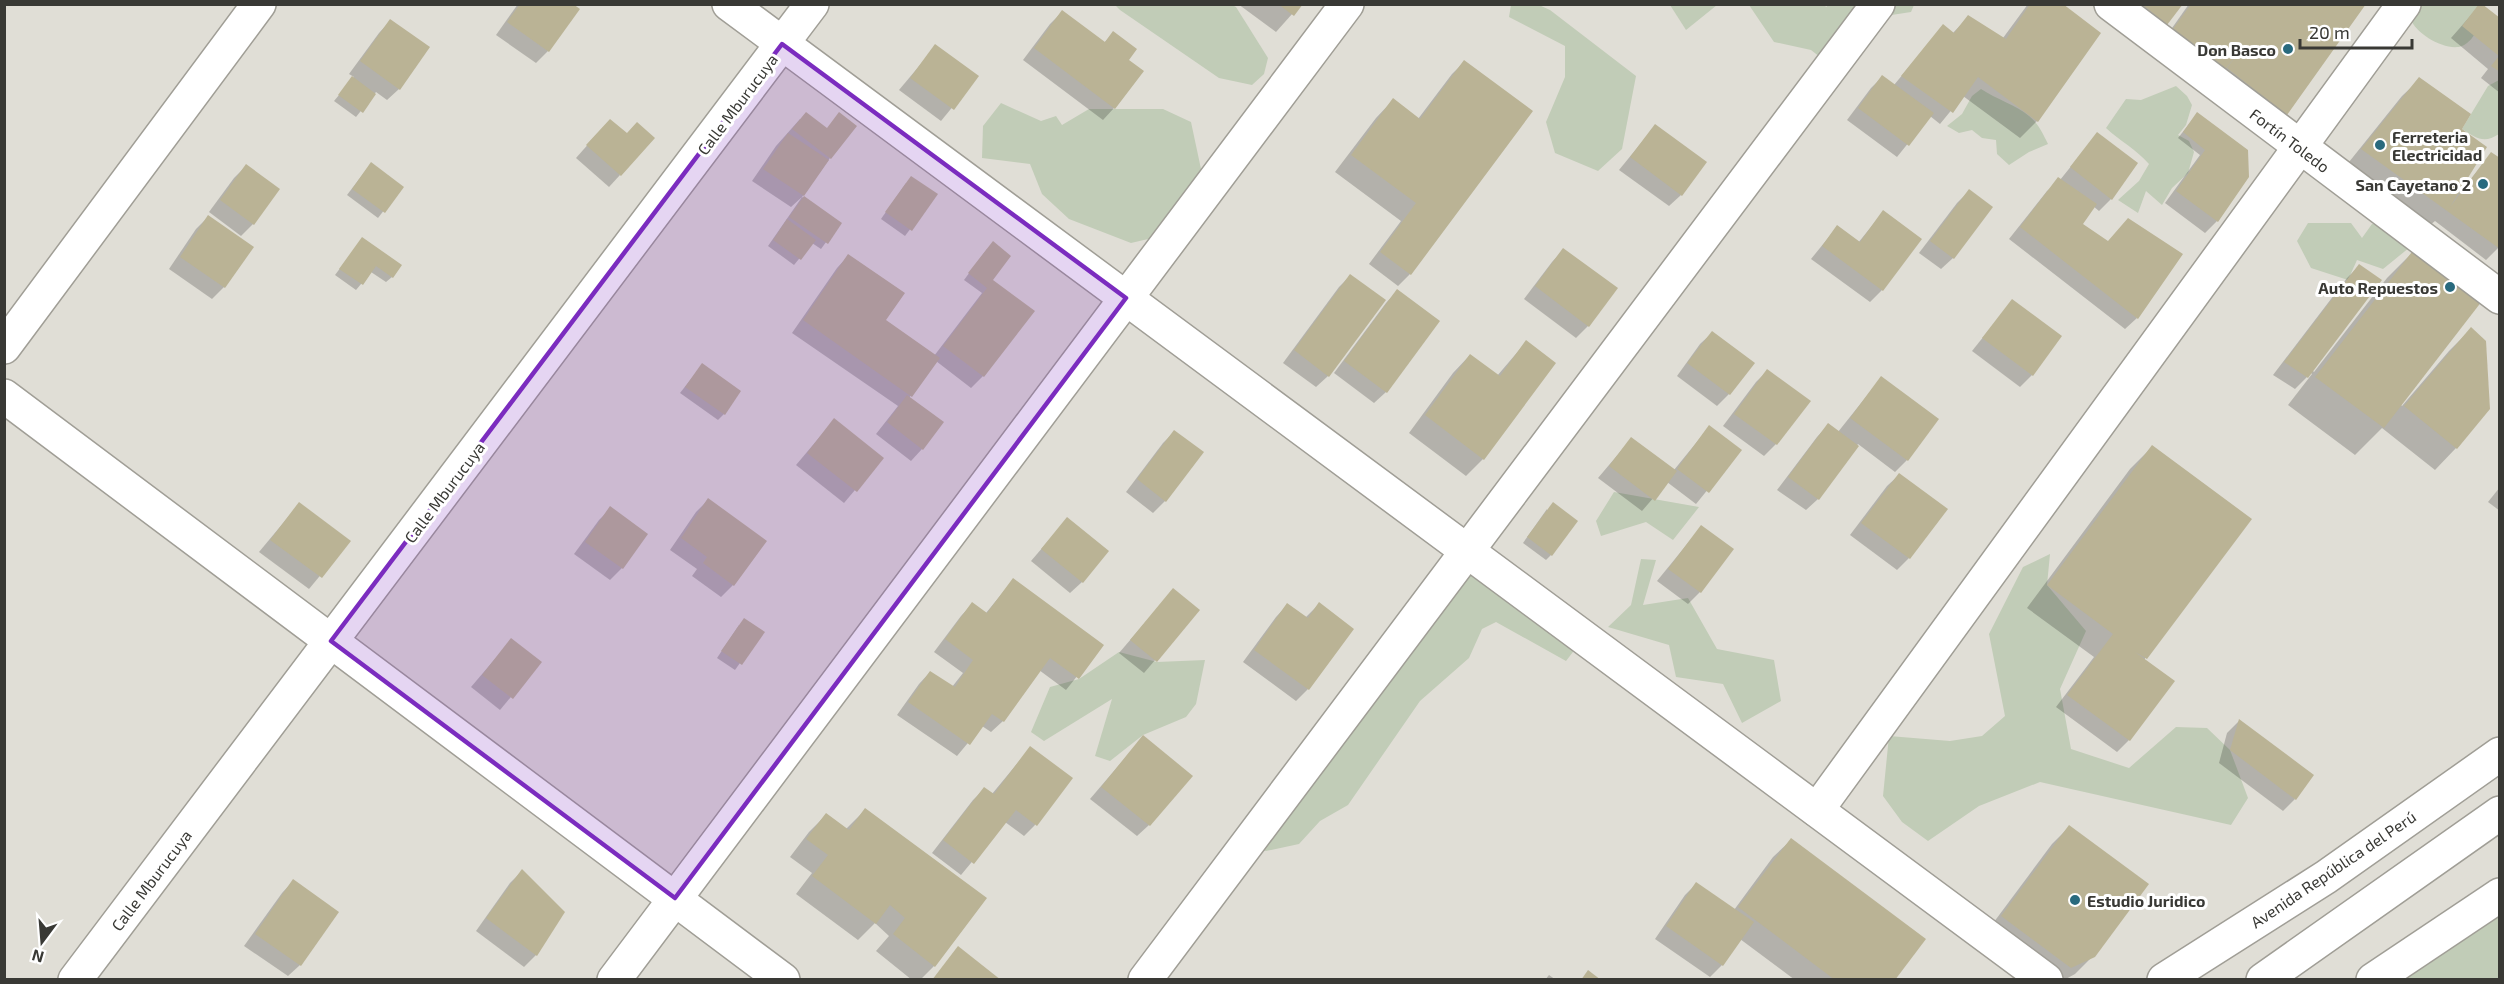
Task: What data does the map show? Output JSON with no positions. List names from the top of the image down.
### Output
{
  "streets": {
    "main road": ["Calle Mburucuya", "Fortín Toledo", "Avenida República del Perú"]
  },
  "places": [
    "Don Basco",
    "Ferreteria Electricidad",
    "San Cayetano 2",
    "Auto Repuestos",
    "Estudio Juridico"
  ],
  "scale_bar": "20 m",
  "north": "bottom"
}
